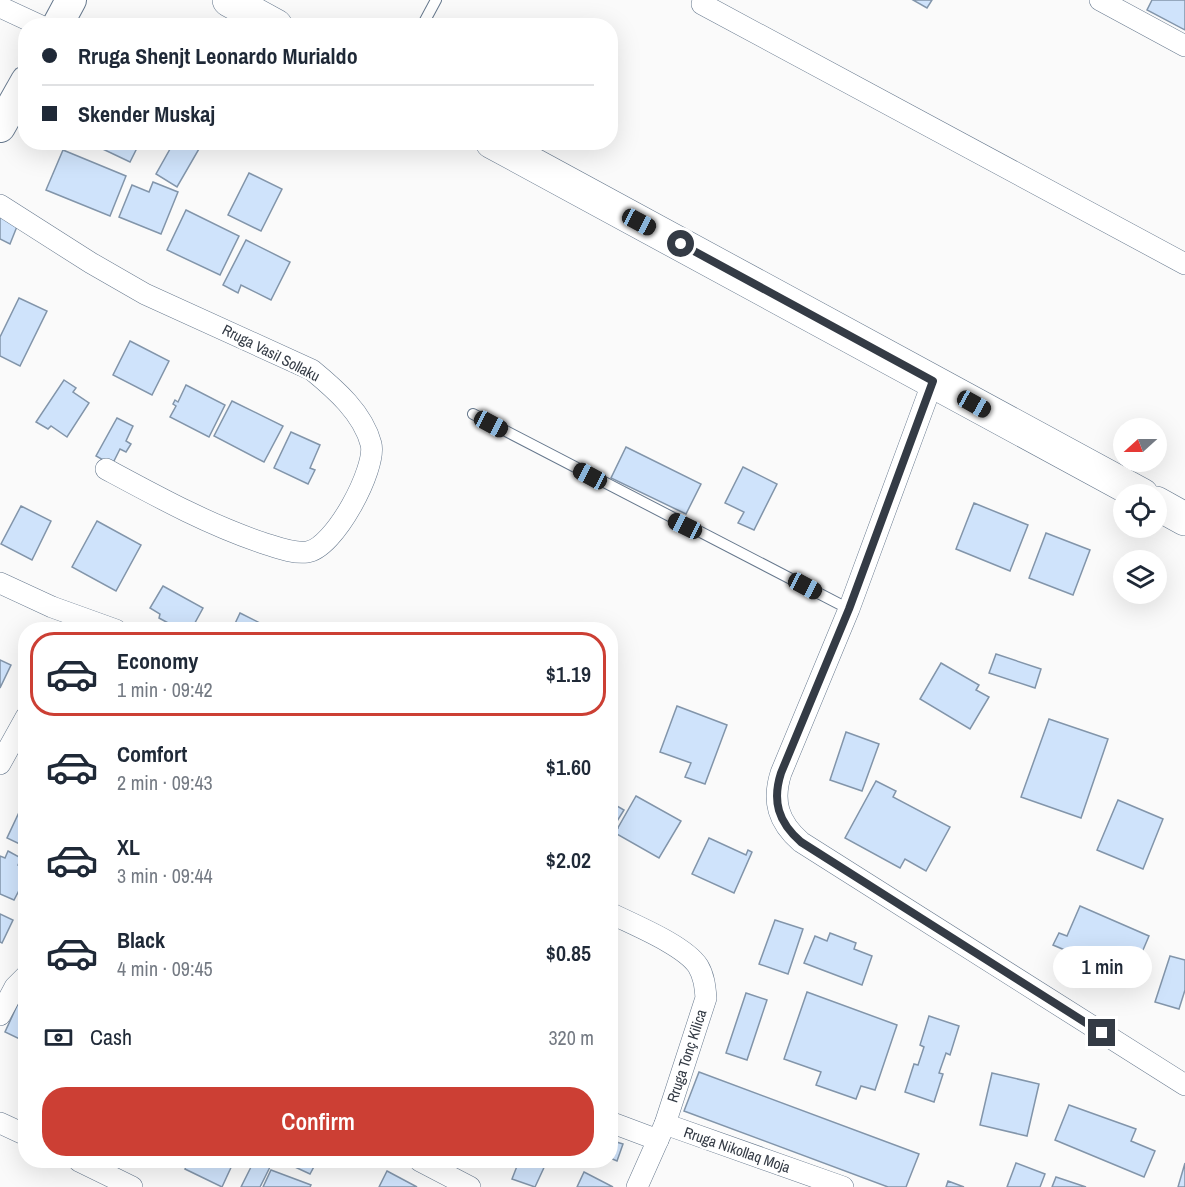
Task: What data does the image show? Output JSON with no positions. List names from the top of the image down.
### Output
{
  "streets": {
    "street": ["Rruga Vasil Sollaku", "Rruga Tonç Kilica", "Rruga Nikollaq Moja"]
  },
  "crossings": [
    ["Rruga Tonç Kilica", "Rruga Nikollaq Moja"]
  ],
  "north": "left",
  "page": {
    "banner": ["Rruga Shenjt Leonardo Murialdo", "Skender Muskaj"],
    "list": [
      {
        "name": "Economy",
        "note": "1 min · 09:42",
        "value": "$1.19"
      },
      {
        "name": "Comfort",
        "note": "2 min · 09:43",
        "value": "$1.60"
      },
      {
        "name": "XL",
        "note": "3 min · 09:44",
        "value": "$2.02"
      },
      {
        "name": "Black",
        "note": "4 min · 09:45",
        "value": "$0.85"
      }
    ],
    "bubble": "1 min",
    "pay": ["Cash", "320 m"],
    "buttons": "Confirm"
  }
}
